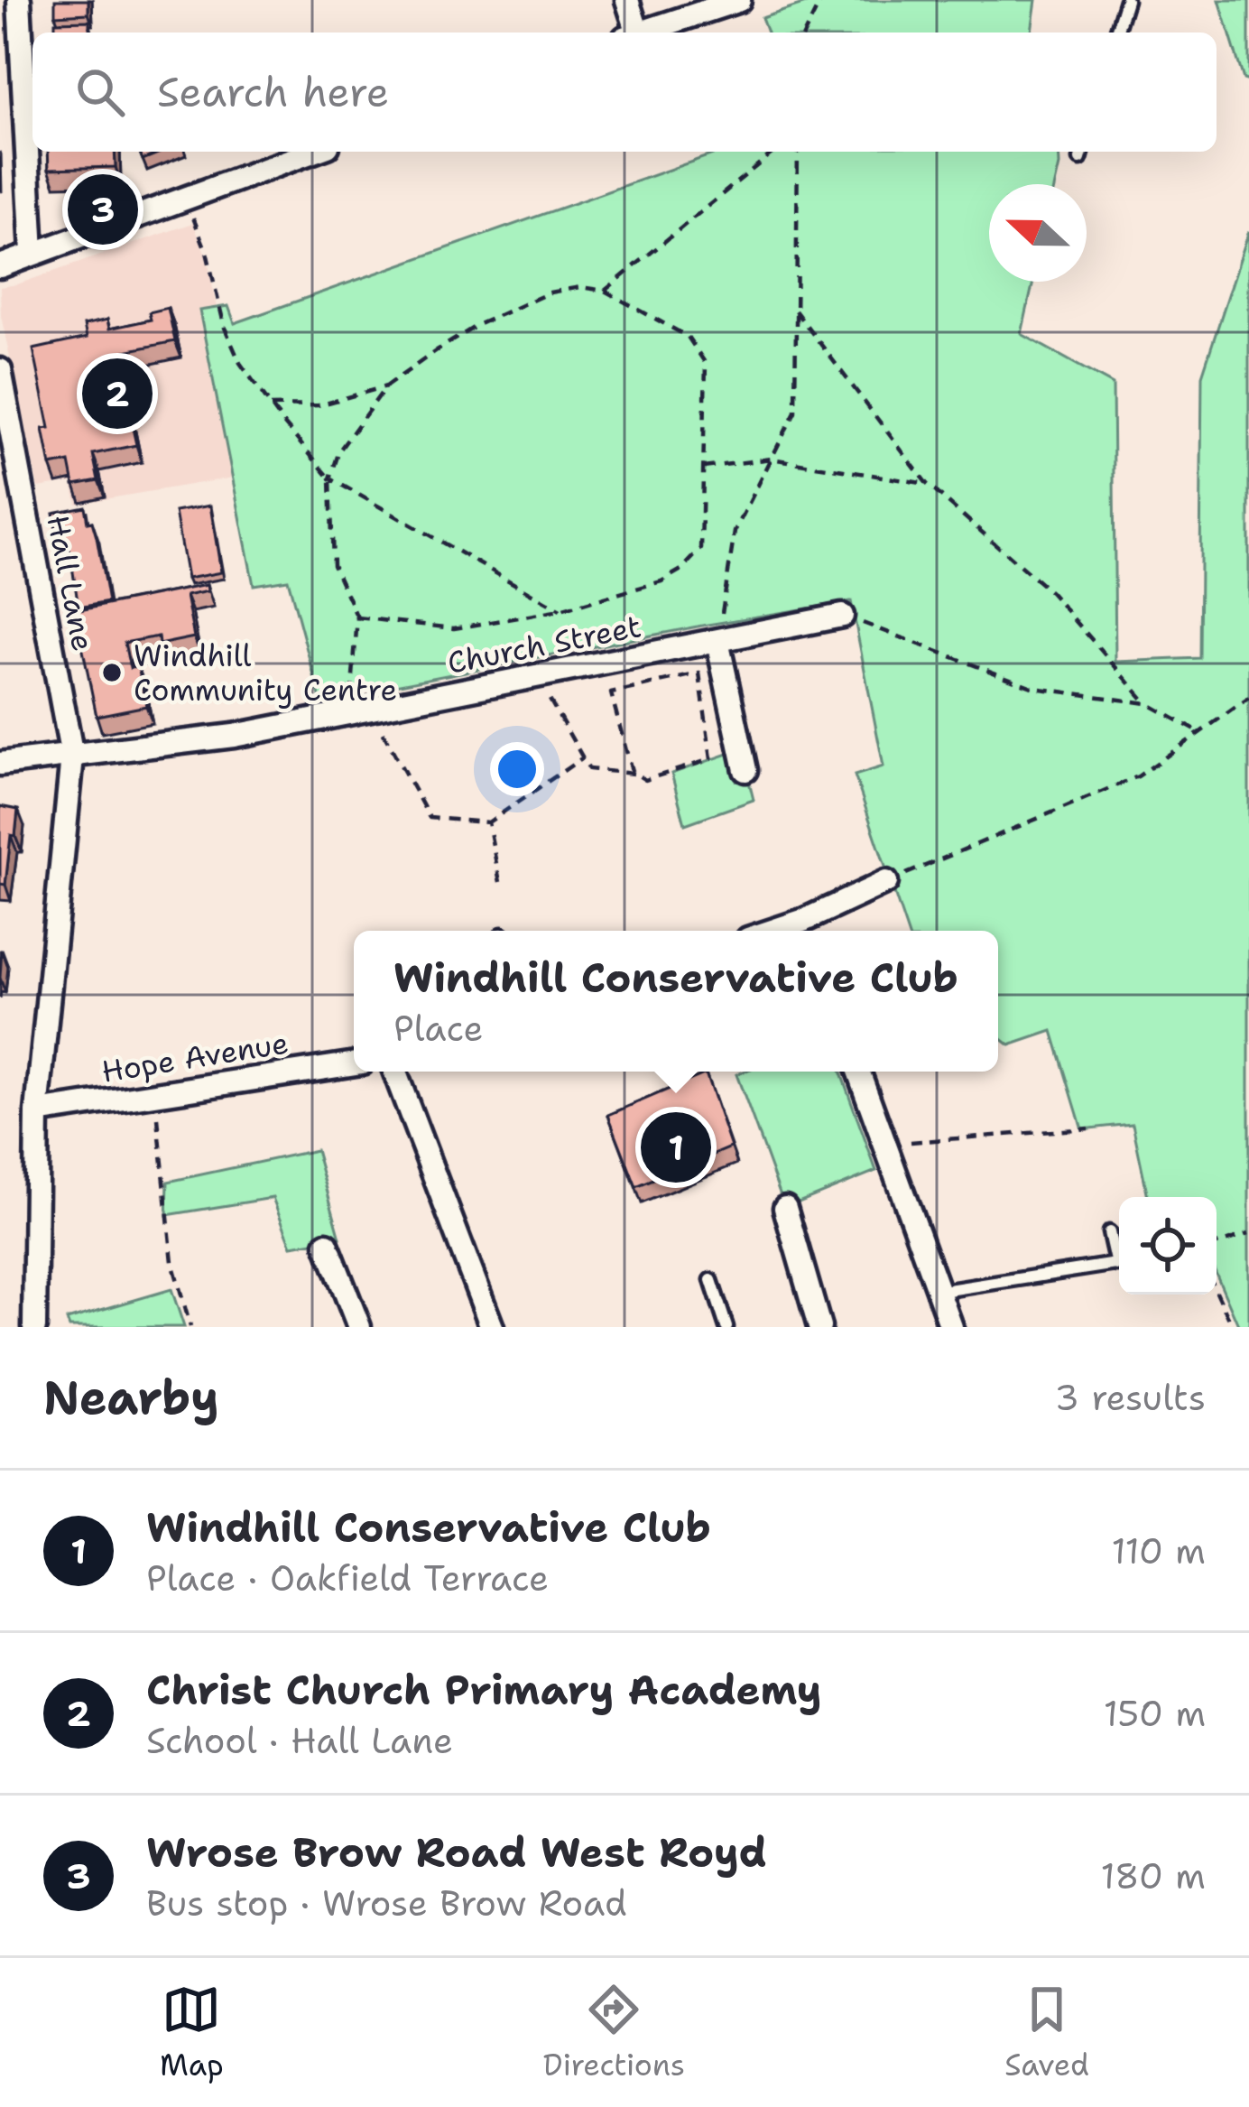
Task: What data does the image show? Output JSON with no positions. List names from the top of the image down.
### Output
{
  "streets": {
    "street": ["Hall Lane", "Church Street", "Hope Avenue"]
  },
  "crossings": [
    ["Hall Lane", "Church Street"],
    ["Hall Lane", "Hope Avenue"]
  ],
  "places": ["Windhill Community Centre"],
  "north": "left",
  "page": {
    "search": "Search here",
    "pins": ["3", "2", "1"],
    "popup": ["Windhill Conservative Club", "Place"],
    "heading": ["Nearby", "3 results"],
    "list": [
      {
        "mark": "1",
        "name": "Windhill Conservative Club",
        "note": "Place · Oakfield Terrace",
        "value": "110 m"
      },
      {
        "mark": "2",
        "name": "Christ Church Primary Academy",
        "note": "School · Hall Lane",
        "value": "150 m"
      },
      {
        "mark": "3",
        "name": "Wrose Brow Road West Royd",
        "note": "Bus stop · Wrose Brow Road",
        "value": "180 m"
      }
    ],
    "nav": ["Map", "Directions", "Saved"]
  }
}
